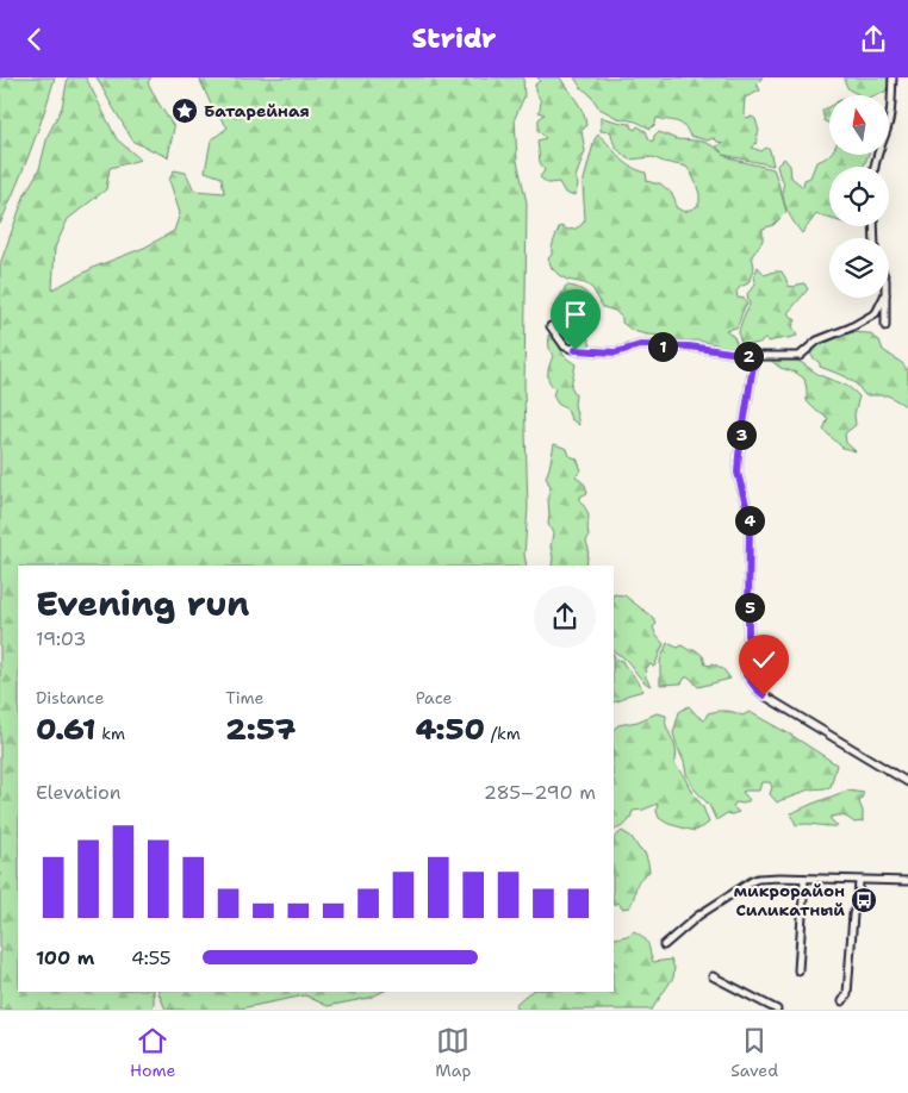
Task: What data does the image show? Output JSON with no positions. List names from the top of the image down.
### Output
{
  "places": {
    "place": ["Батарейная"],
    "bus stop": ["микрорайон Силикатный"]
  },
  "north": "top",
  "page": {
    "header": "Stridr",
    "pins": [
      "1",
      "2",
      "3",
      "4",
      "5"
    ],
    "heading": ["Evening run", "19:03"],
    "stats": [
      ["Distance", "0.61 km"],
      ["Time", "2:57"],
      ["Pace", "4:50 /km"]
    ],
    "chart": ["Elevation", "285–290 m"],
    "list": [
      {
        "name": "100 m",
        "note": "4:55"
      }
    ],
    "tabs": ["Home", "Map", "Saved"]
  }
}
